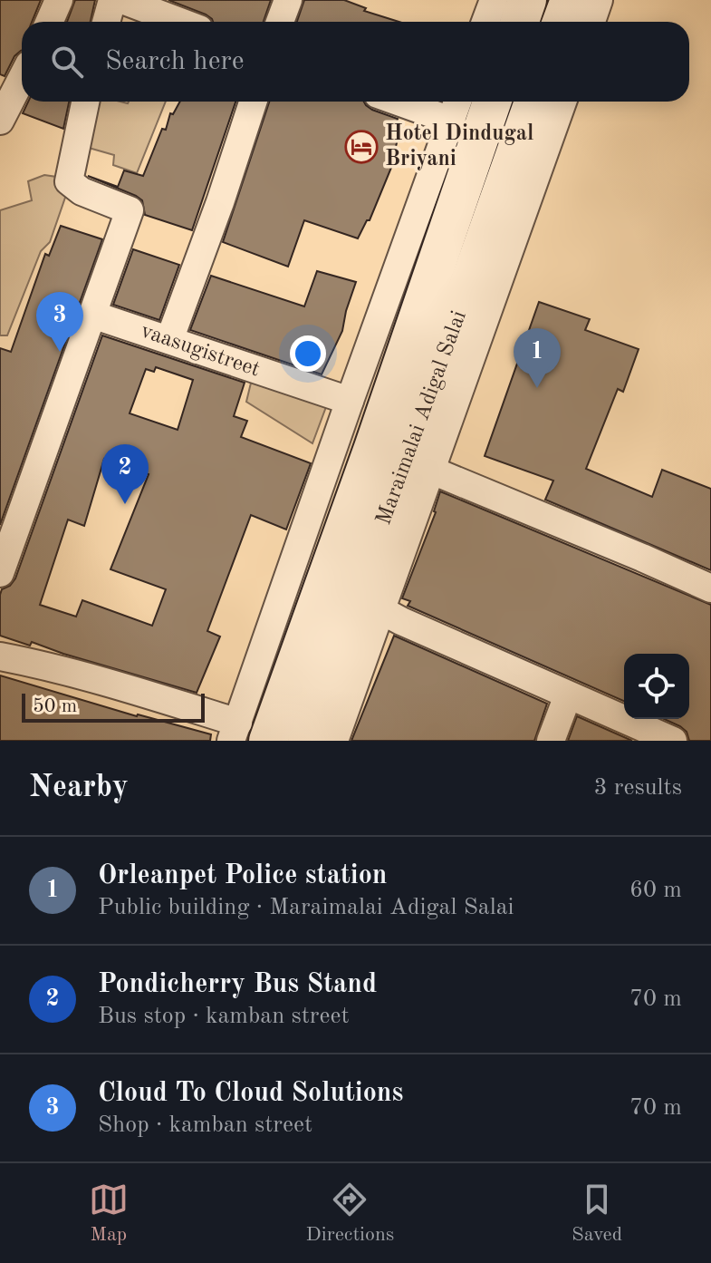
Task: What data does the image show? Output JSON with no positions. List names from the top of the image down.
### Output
{
  "streets": {
    "main road": ["Maraimalai Adigal Salai"],
    "street": ["vaasugistreet"]
  },
  "places": {
    "hotel": ["Hotel Dindugal Briyani"]
  },
  "scale_bar": "50 m",
  "page": {
    "search": "Search here",
    "pins": ["3", "1", "2"],
    "scale": "50 m",
    "heading": ["Nearby", "3 results"],
    "list": [
      {
        "mark": "1",
        "name": "Orleanpet Police station",
        "note": "Public building · Maraimalai Adigal Salai",
        "value": "60 m"
      },
      {
        "mark": "2",
        "name": "Pondicherry Bus Stand",
        "note": "Bus stop · kamban street",
        "value": "70 m"
      },
      {
        "mark": "3",
        "name": "Cloud To Cloud Solutions",
        "note": "Shop · kamban street",
        "value": "70 m"
      }
    ],
    "nav": ["Map", "Directions", "Saved"]
  }
}
